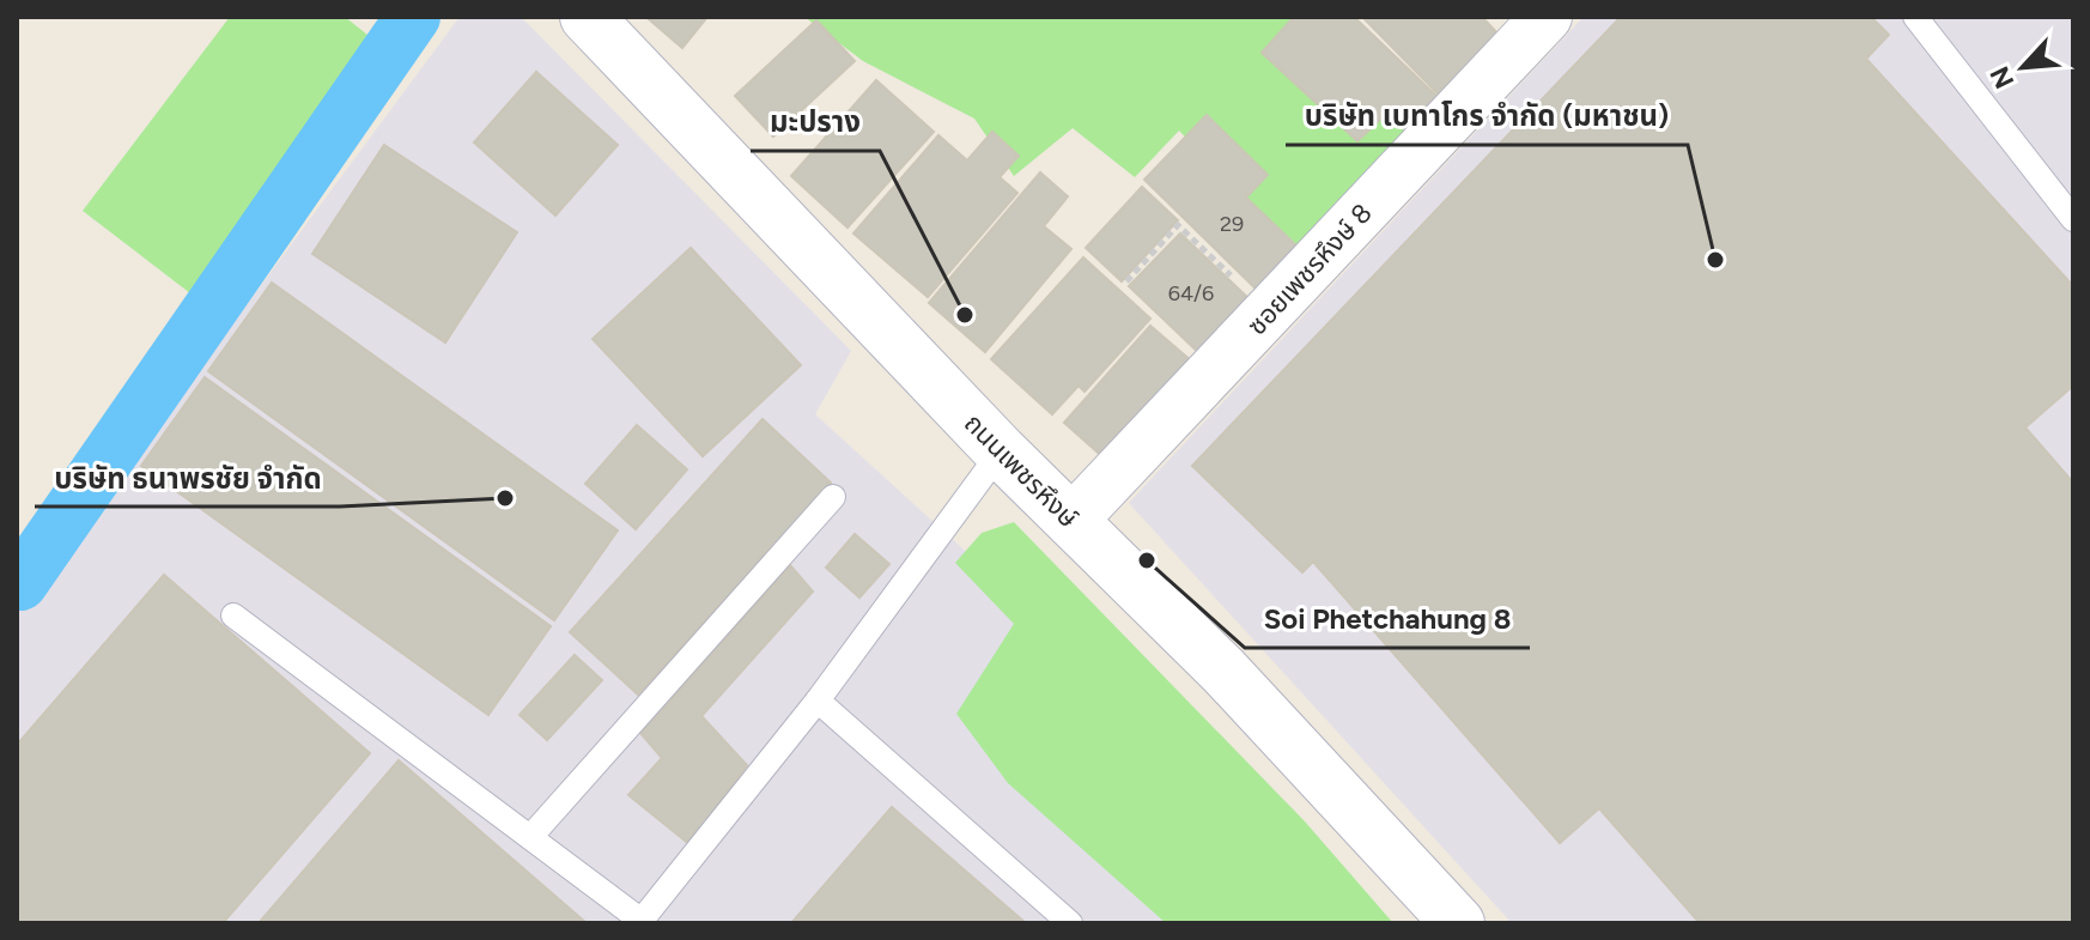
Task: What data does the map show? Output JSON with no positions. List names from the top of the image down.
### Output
{
  "streets": {
    "main road": ["ถนนเพชรหึงษ์"],
    "street": ["ซอยเพชรหึงษ์ 8"]
  },
  "crossings": [
    ["ซอยเพชรหึงษ์ 8", "ถนนเพชรหึงษ์"]
  ],
  "places": [
    "บริษัท เบทาโกร จำกัด (มหาชน)",
    "มะปราง",
    "บริษัท ธนาพรชัย จำกัด",
    "Soi Phetchahung 8"
  ],
  "house_numbers": ["29", "64/6"],
  "north": "bottom left"
}
